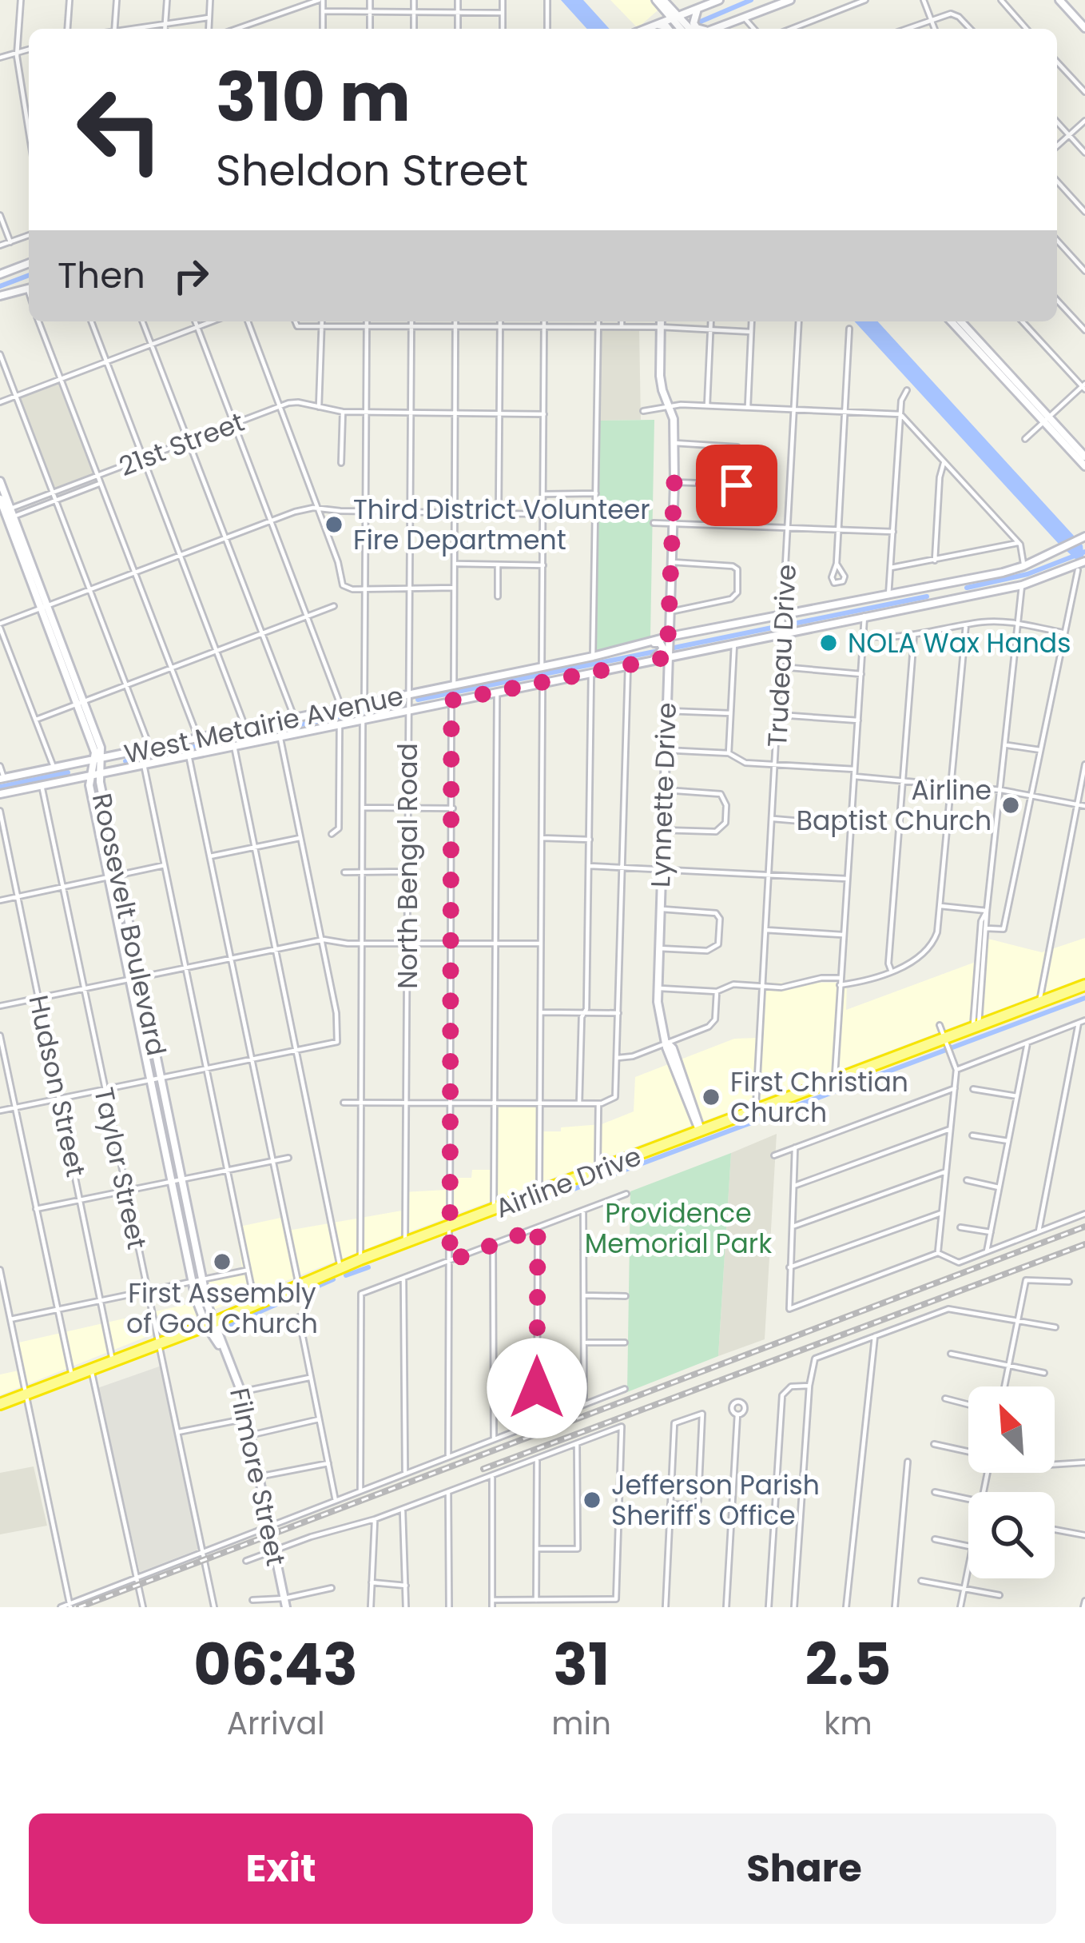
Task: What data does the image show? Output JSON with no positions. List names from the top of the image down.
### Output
{
  "streets": {
    "highway": ["Airline Drive"],
    "main road": [
      "West Metairie Avenue",
      "Lynnette Drive",
      "Roosevelt Boulevard",
      "Filmore Street"
    ],
    "street": [
      "21st Street",
      "Trudeau Drive",
      "North Bengal Road",
      "Hudson Street",
      "Taylor Street"
    ]
  },
  "crossings": [
    ["21st Street", "North Bengal Road"],
    ["21st Street", "Roosevelt Boulevard"],
    ["Trudeau Drive", "West Metairie Avenue"],
    ["Trudeau Drive", "Airline Drive"],
    ["West Metairie Avenue", "Lynnette Drive"],
    ["West Metairie Avenue", "North Bengal Road"],
    ["West Metairie Avenue", "Roosevelt Boulevard"],
    ["West Metairie Avenue", "Taylor Street"],
    ["Lynnette Drive", "Airline Drive"],
    ["North Bengal Road", "Airline Drive"],
    ["Roosevelt Boulevard", "Airline Drive"],
    ["Roosevelt Boulevard", "Filmore Street"],
    ["Hudson Street", "Airline Drive"],
    ["Taylor Street", "Airline Drive"],
    ["Airline Drive", "Filmore Street"]
  ],
  "parks": ["Providence Memorial Park"],
  "places": [
    "Third District Volunteer Fire Department",
    "NOLA Wax Hands",
    "Airline Baptist Church",
    "First Christian Church",
    "First Assembly of God Church",
    "Jefferson Parish Sheriff's Office"
  ],
  "north": "top left",
  "page": {
    "turn": ["310 m", "Sheldon Street"],
    "then": "Then",
    "eta": [
      "06:43",
      "Arrival",
      "31",
      "min",
      "2.5",
      "km"
    ],
    "buttons": ["Exit", "Share"]
  }
}
